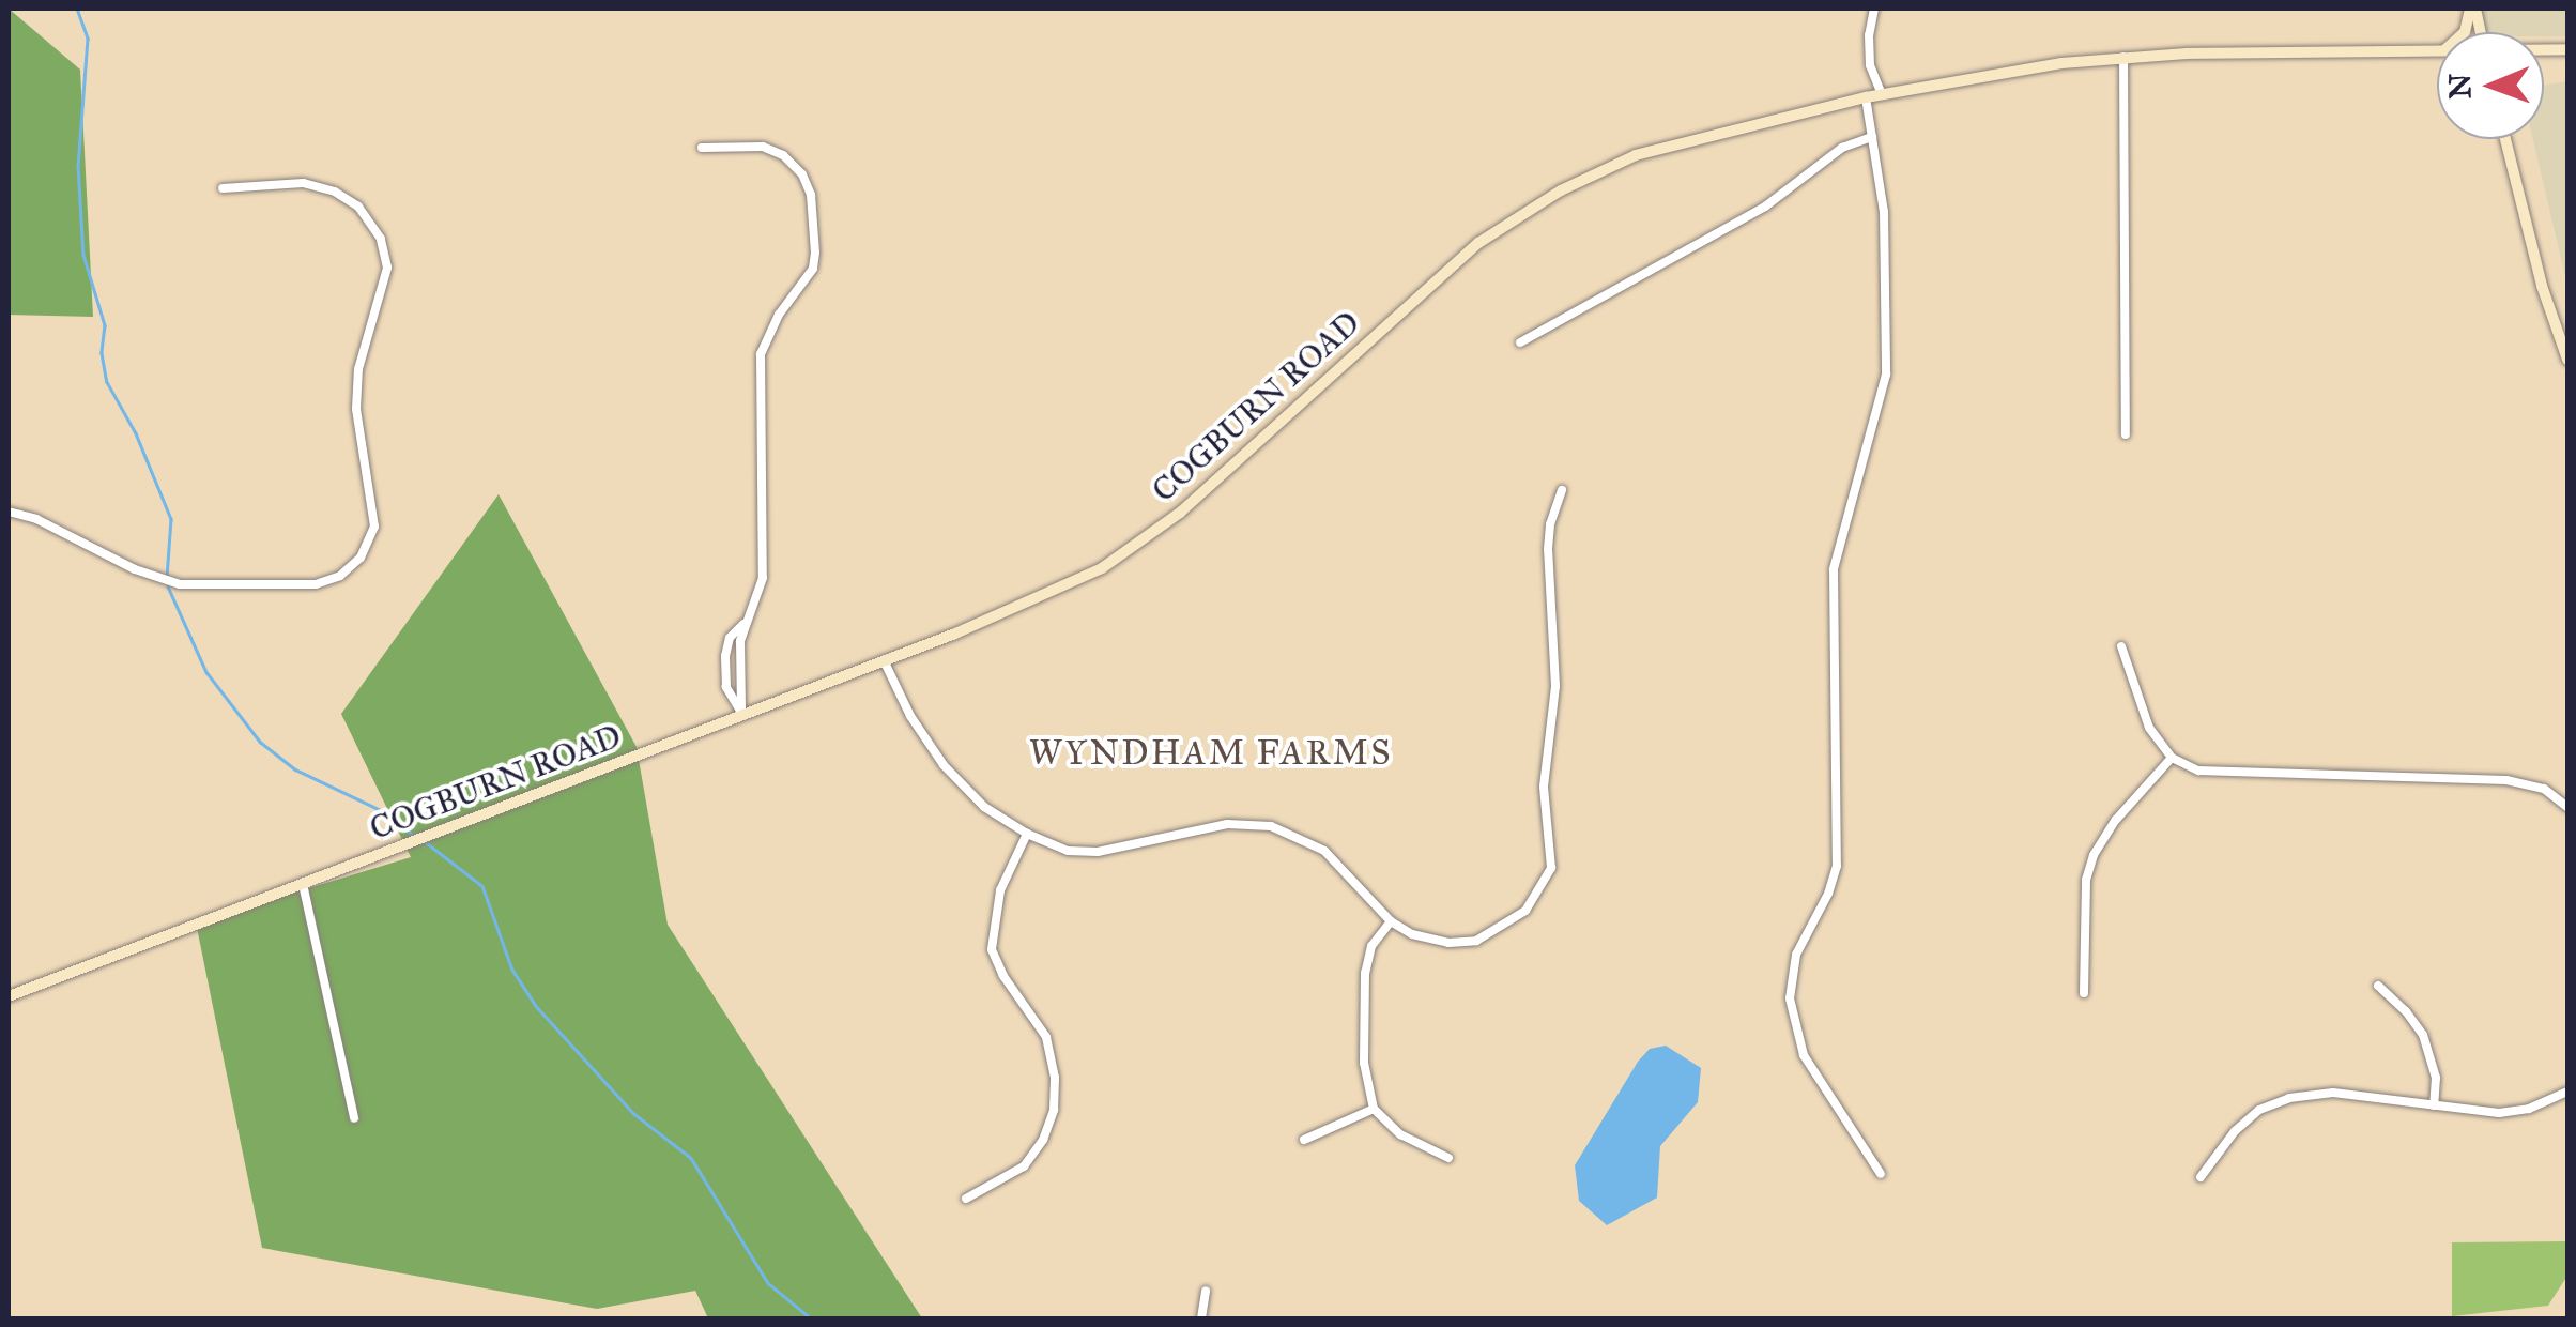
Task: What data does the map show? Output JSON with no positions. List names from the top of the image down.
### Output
{
  "streets": {
    "street": ["COGBURN ROAD"]
  },
  "districts": ["WYNDHAM FARMS"],
  "north": "left"
}
